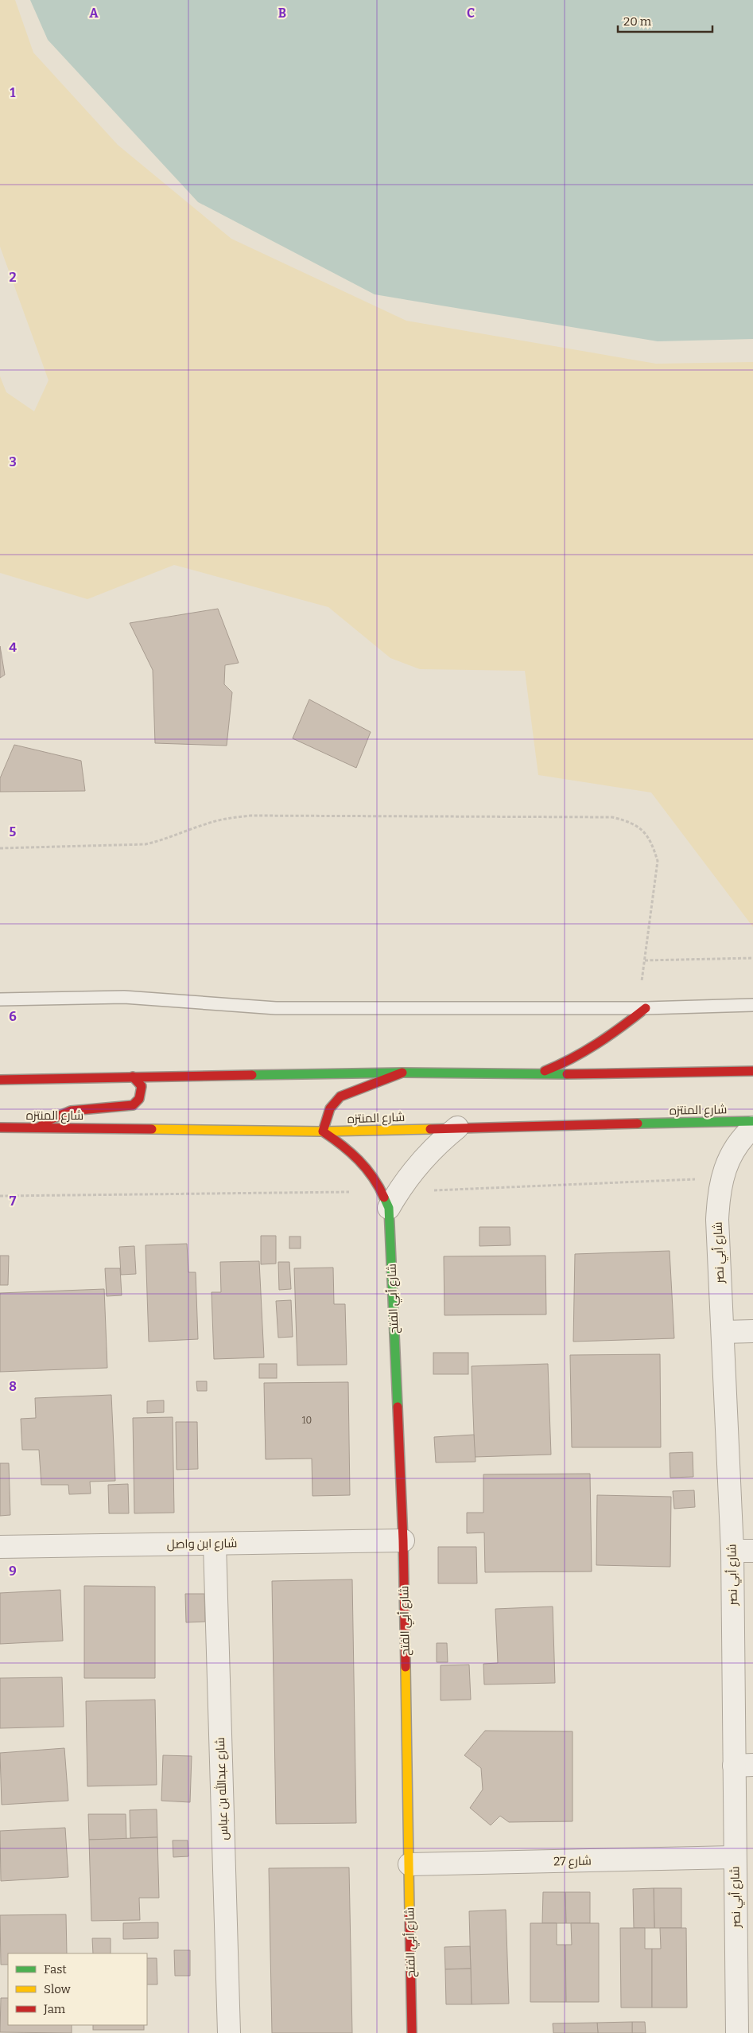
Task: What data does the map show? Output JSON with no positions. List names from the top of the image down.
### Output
{
  "streets": {
    "main road": ["شارع المنتزه", "شارع أبي الفتح"],
    "street": [
      "شارع أبي نصر",
      "شارع ابن واصل",
      "شارع عبدالله بن عباس",
      "شارع 27"
    ]
  },
  "crossings": [
    ["شارع المنتزه", "شارع أبي الفتح"],
    ["شارع أبي نصر", "شارع 27"],
    ["شارع أبي الفتح", "شارع ابن واصل"],
    ["شارع أبي الفتح", "شارع 27"],
    ["شارع ابن واصل", "شارع عبدالله بن عباس"]
  ],
  "house_numbers": ["10"],
  "legend": ["Fast", "Slow", "Jam"],
  "scale_bar": "20 m",
  "grid": {
    "columns": ["A", "B", "C"],
    "rows": [
      "1",
      "2",
      "3",
      "4",
      "5",
      "6",
      "7",
      "8",
      "9"
    ]
  }
}
